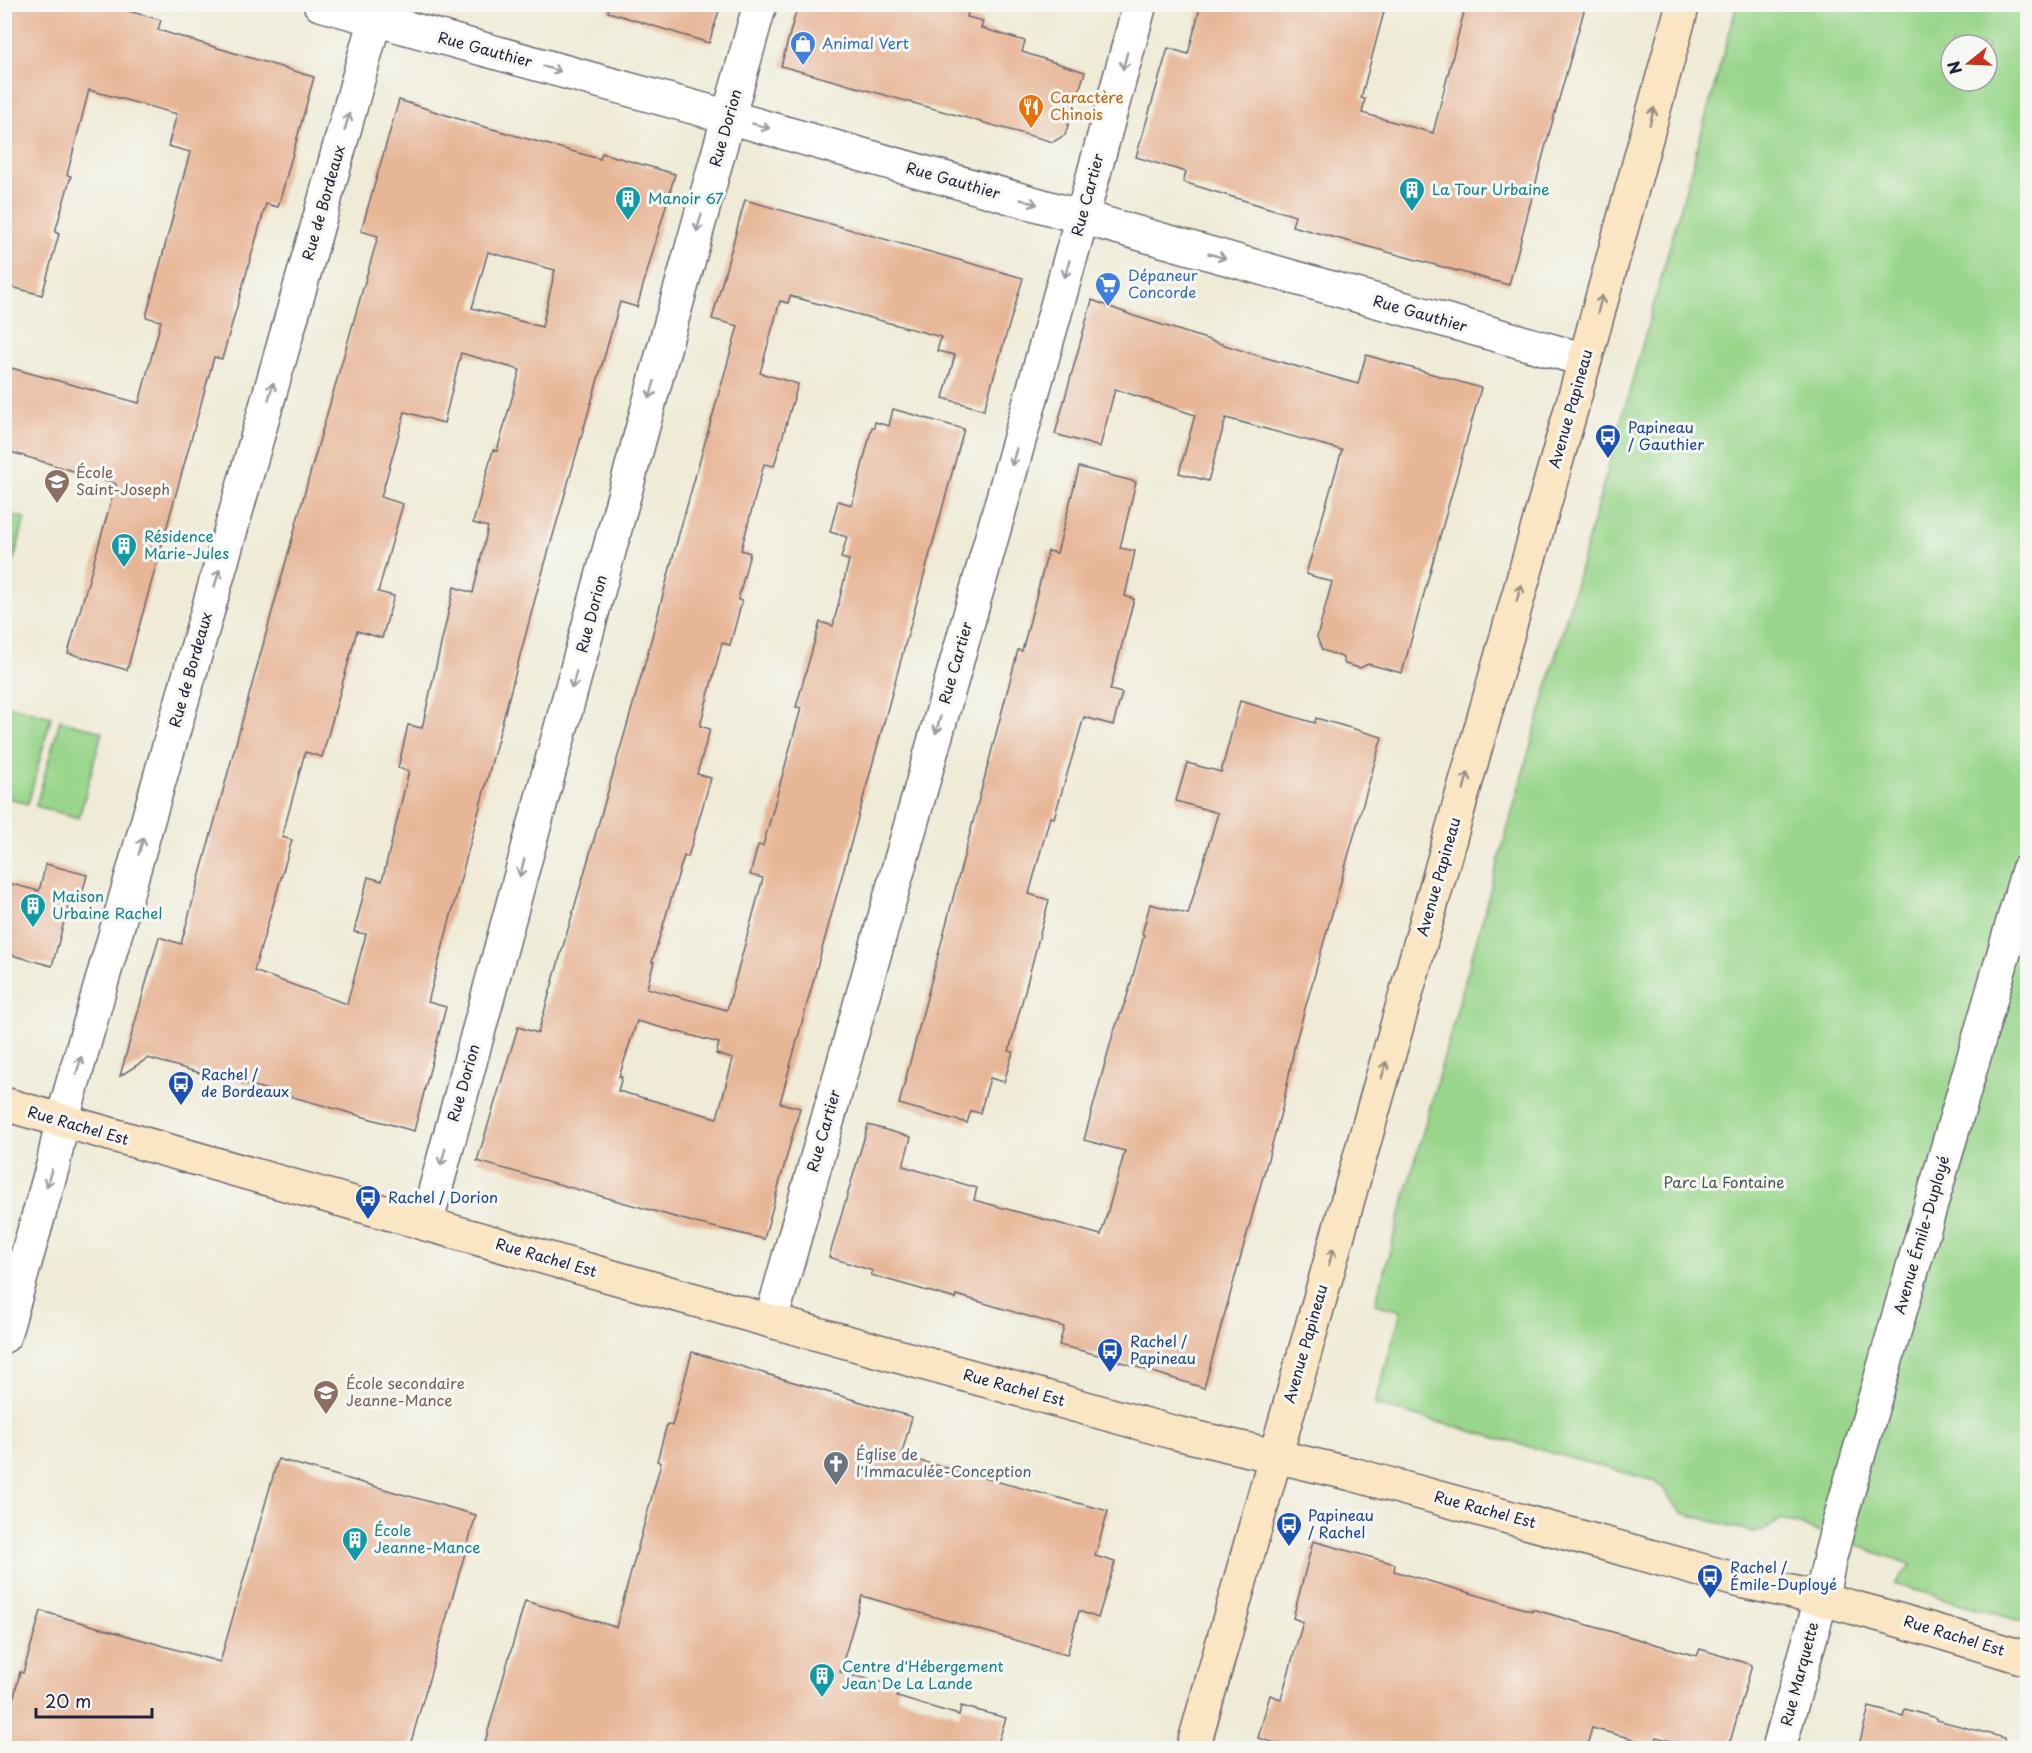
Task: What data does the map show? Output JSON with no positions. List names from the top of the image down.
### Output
{
  "streets": {
    "main road": ["Avenue Papineau", "Rue Rachel Est"],
    "street": [
      "Rue Gauthier",
      "Rue Dorion",
      "Rue Cartier",
      "Rue de Bordeaux",
      "Avenue Émile-Duployé",
      "Rue Marquette"
    ]
  },
  "crossings": [
    ["Rue Gauthier", "Rue Dorion"],
    ["Rue Gauthier", "Rue Cartier"],
    ["Rue Gauthier", "Rue de Bordeaux"],
    ["Rue Gauthier", "Avenue Papineau"],
    ["Rue Dorion", "Rue Rachel Est"],
    ["Rue Cartier", "Rue Rachel Est"],
    ["Rue de Bordeaux", "Rue Rachel Est"],
    ["Avenue Papineau", "Rue Rachel Est"],
    ["Rue Rachel Est", "Avenue Émile-Duployé"],
    ["Rue Rachel Est", "Rue Marquette"],
    ["Avenue Émile-Duployé", "Rue Marquette"]
  ],
  "one_way": [
    "Rue Gauthier",
    "Rue Dorion",
    "Rue Cartier",
    "Avenue Papineau"
  ],
  "parks": ["Parc La Fontaine"],
  "places": {
    "shop": ["Animal Vert"],
    "restaurant": ["Caractère Chinois"],
    "building": [
      "La Tour Urbaine",
      "Manoir 67",
      "Résidence Marie-Jules",
      "Maison Urbaine Rachel",
      "École Jeanne-Mance",
      "Centre d'Hébergement Jean De La Lande"
    ],
    "supermarket": ["Dépaneur Concorde"],
    "bus stop": [
      "Papineau / Gauthier",
      "Rachel / de Bordeaux",
      "Rachel / Dorion",
      "Rachel / Papineau",
      "Papineau / Rachel",
      "Rachel / Émile-Duployé"
    ],
    "school or university": ["École Saint-Joseph", "École secondaire Jeanne-Mance"],
    "church": ["Église de l'Immaculée-Conception"]
  },
  "scale_bar": "20 m",
  "north": "left"
}
